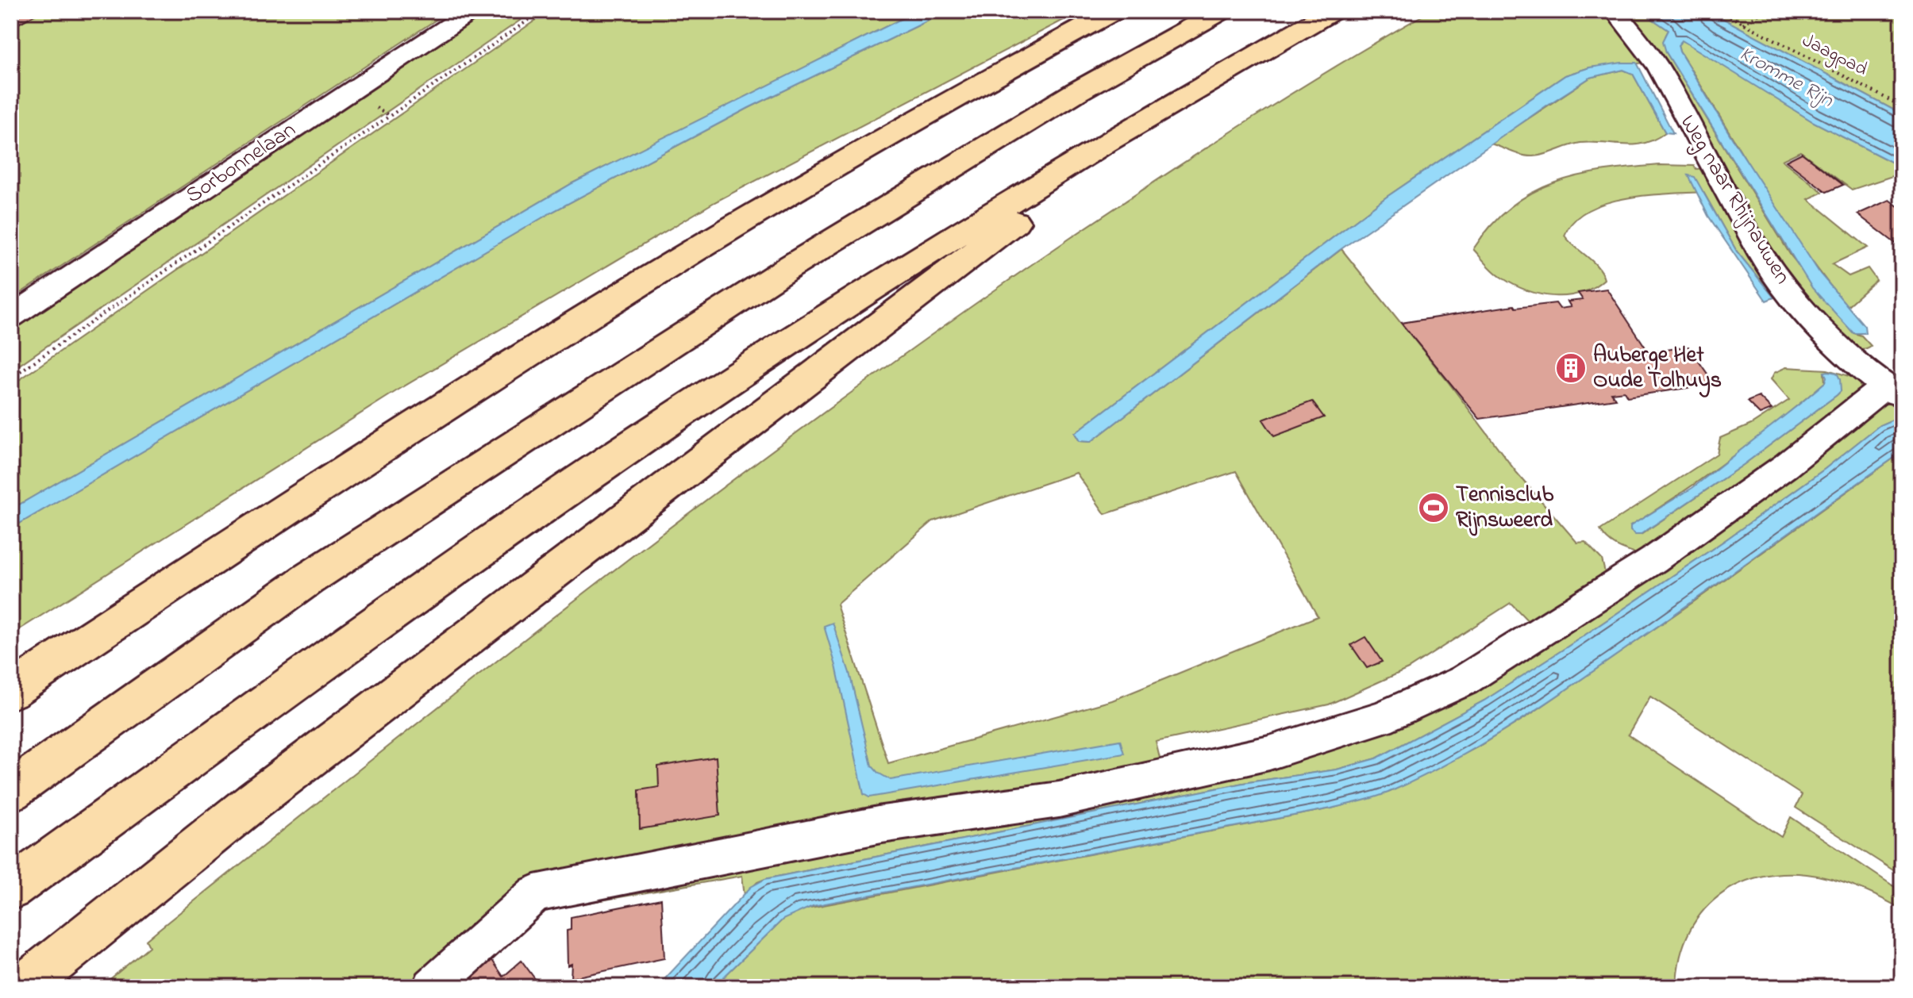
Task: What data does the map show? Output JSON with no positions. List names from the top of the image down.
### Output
{
  "streets": {
    "street": ["Sorbonnelaan", "Weg naar Rhijnauwen"],
    "path": ["Jaagpad"]
  },
  "water": ["Kromme Rijn"],
  "places": {
    "building": ["Auberge Het Oude Tolhuys"],
    "sports": ["Tennisclub Rijnsweerd"]
  }
}
